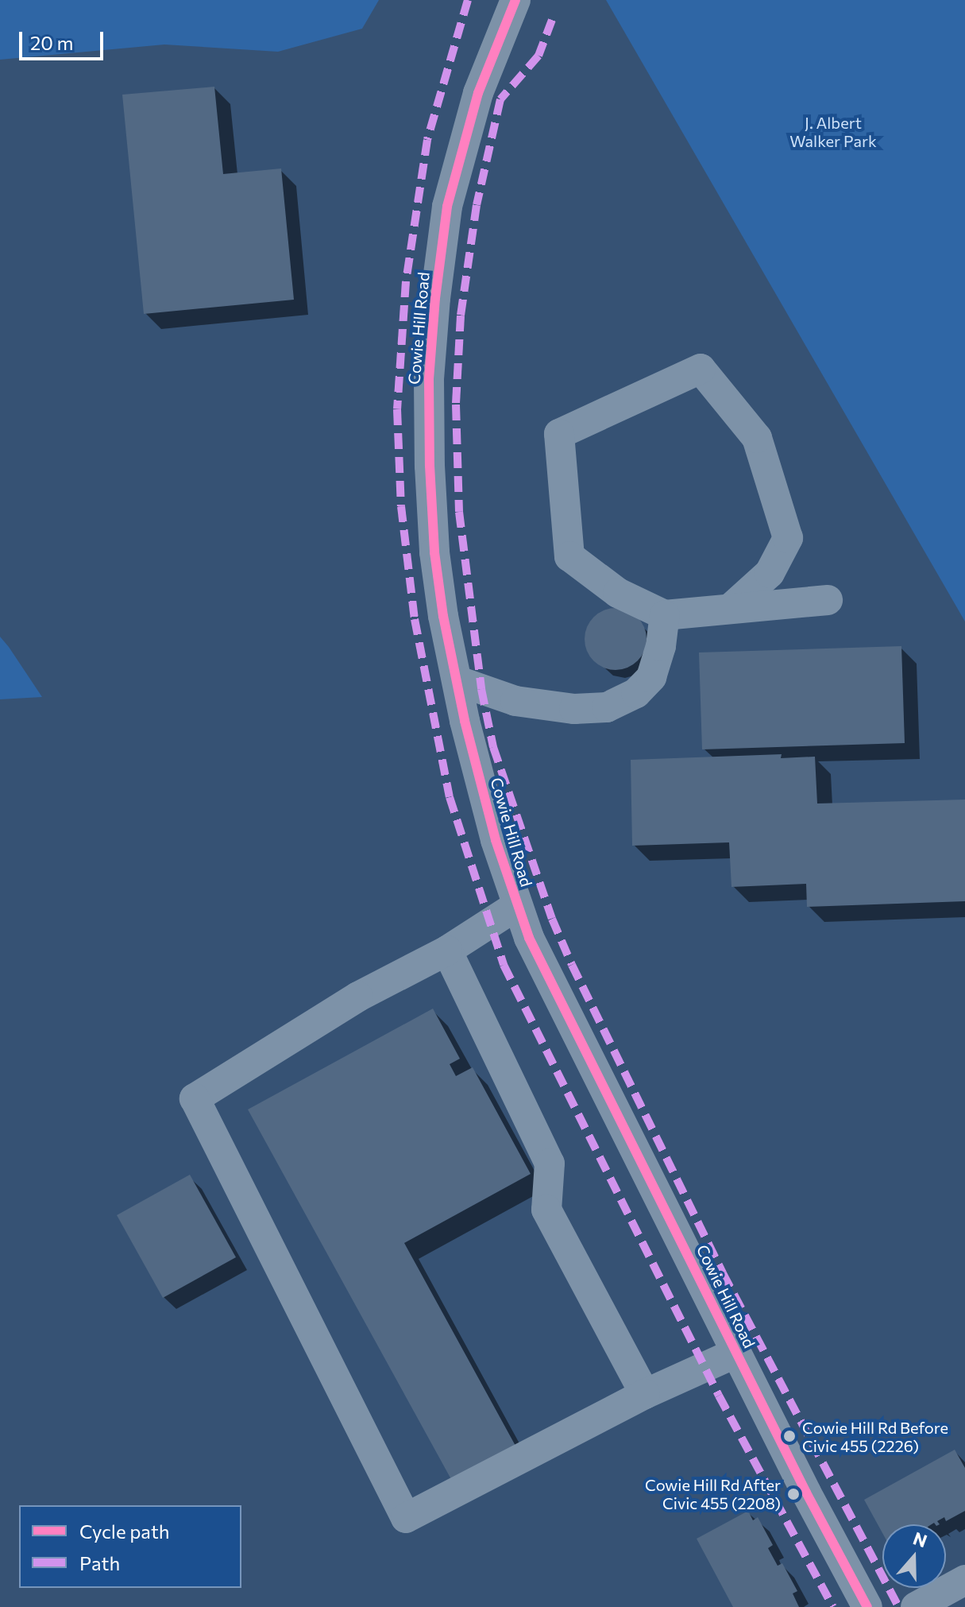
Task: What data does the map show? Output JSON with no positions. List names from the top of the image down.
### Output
{
  "streets": {
    "street": ["Cowie Hill Road"]
  },
  "parks": ["J. Albert Walker Park"],
  "places": ["Cowie Hill Rd Before Civic 455 (2226)", "Cowie Hill Rd After Civic 455 (2208)"],
  "legend": ["Cycle path", "Path"],
  "scale_bar": "20 m",
  "north": "top"
}
